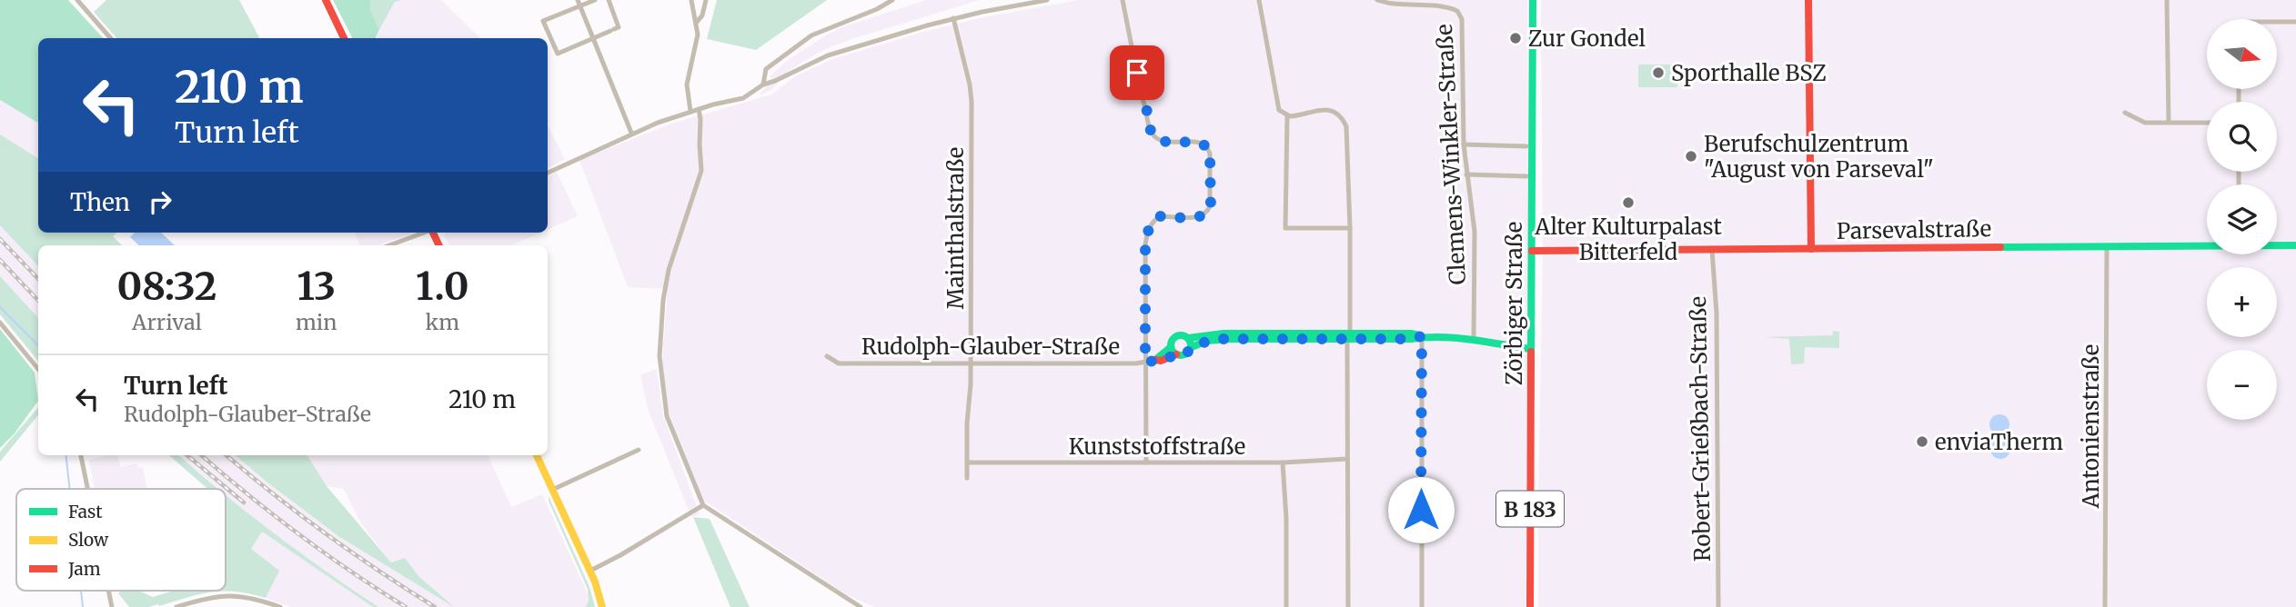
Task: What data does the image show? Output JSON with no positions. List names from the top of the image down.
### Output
{
  "streets": {
    "street": [
      "Clemens-Winkler-Straße",
      "Mainthalstraße",
      "Parsevalstraße",
      "Zörbiger Straße",
      "Rudolph-Glauber-Straße",
      "Antonienstraße",
      "Robert-Grießbach-Straße",
      "Kunststoffstraße",
      "B 183"
    ]
  },
  "crossings": [
    ["Clemens-Winkler-Straße", "Rudolph-Glauber-Straße"],
    ["Mainthalstraße", "Rudolph-Glauber-Straße"],
    ["Mainthalstraße", "Kunststoffstraße"],
    ["Parsevalstraße", "Zörbiger Straße"],
    ["Parsevalstraße", "Antonienstraße"],
    ["Parsevalstraße", "Robert-Grießbach-Straße"],
    ["Zörbiger Straße", "Rudolph-Glauber-Straße"]
  ],
  "places": [
    "Zur Gondel",
    "Sporthalle BSZ",
    "Berufschulzentrum \"August von Parseval\"",
    "Alter Kulturpalast Bitterfeld",
    "enviaTherm"
  ],
  "legend": ["Fast", "Slow", "Jam"],
  "north": "right",
  "page": {
    "map_buttons": ["+", "−"],
    "turn": ["210 m", "Turn left"],
    "then": "Then",
    "eta": [
      "08:32",
      "Arrival",
      "13",
      "min",
      "1.0",
      "km"
    ],
    "list": [
      {
        "name": "Turn left",
        "note": "Rudolph-Glauber-Straße",
        "value": "210 m"
      }
    ]
  }
}
